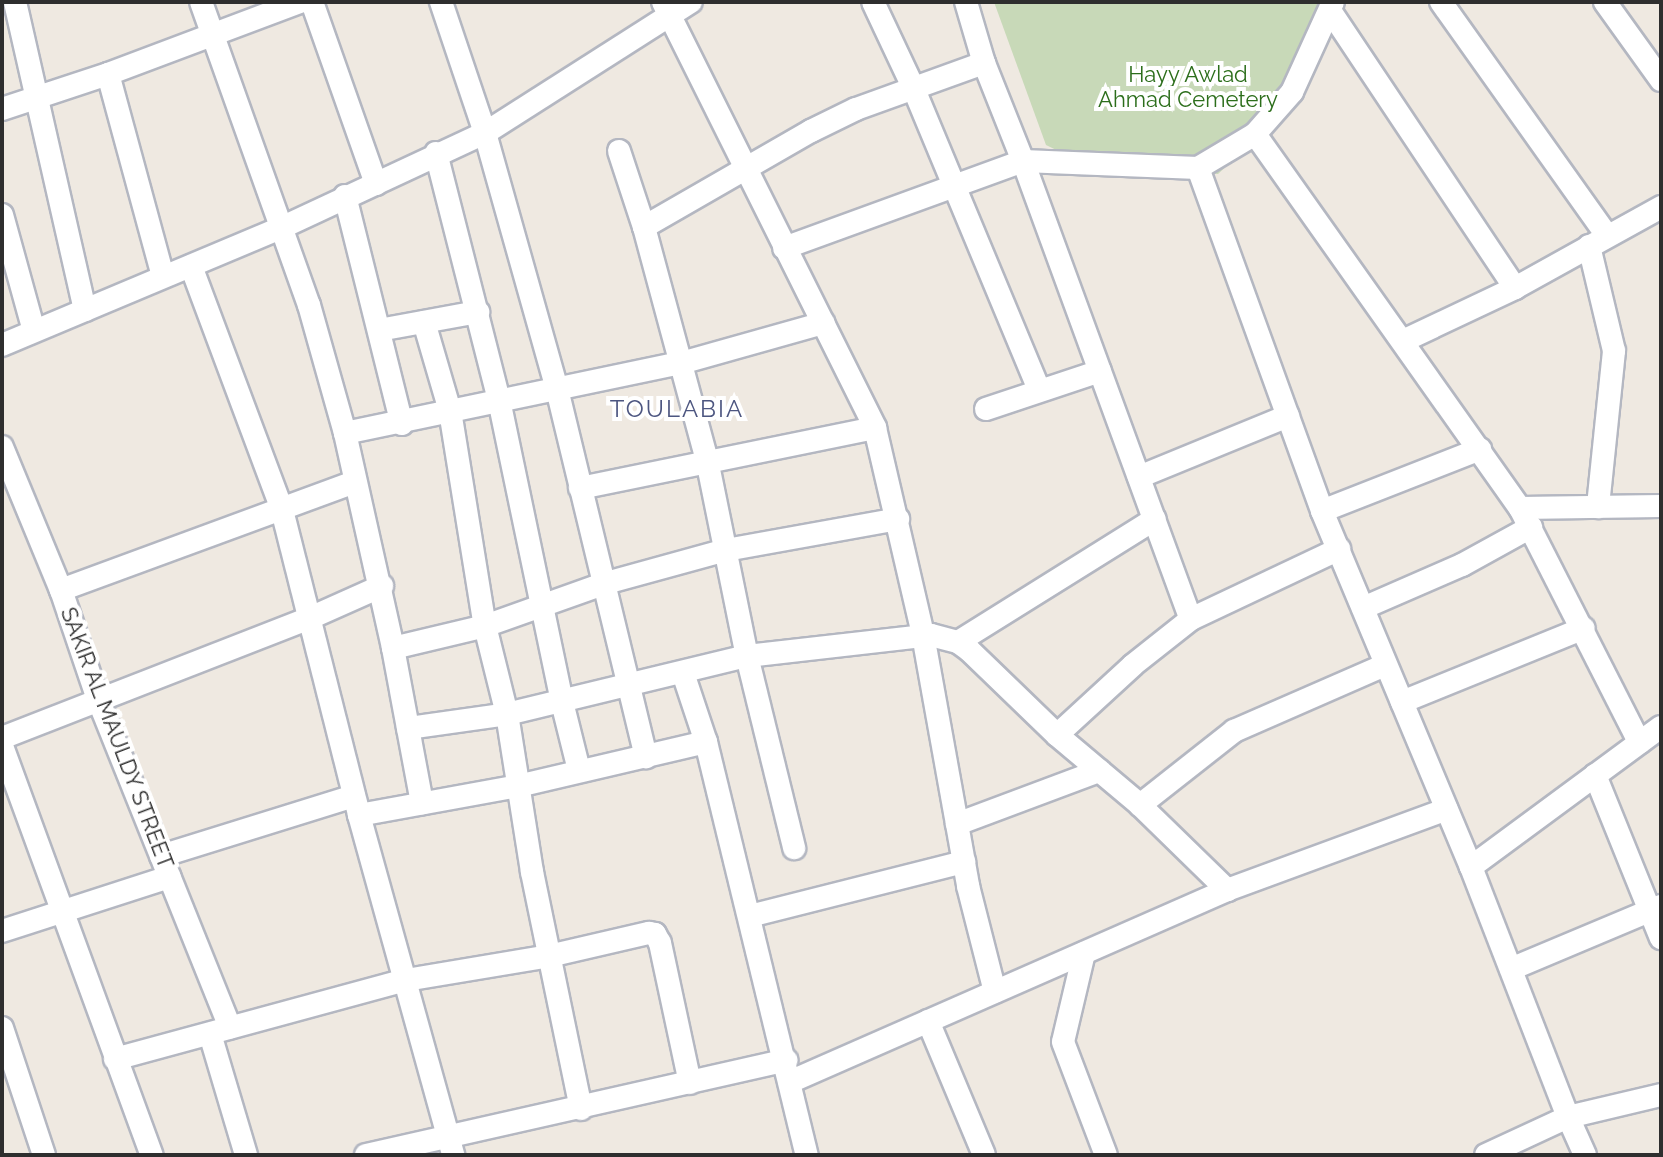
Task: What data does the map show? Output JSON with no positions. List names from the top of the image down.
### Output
{
  "streets": {
    "street": ["SAKIR AL MAULDY STREET"]
  },
  "districts": ["TOULABIA"],
  "parks": ["Hayy Awlad Ahmad Cemetery"]
}
